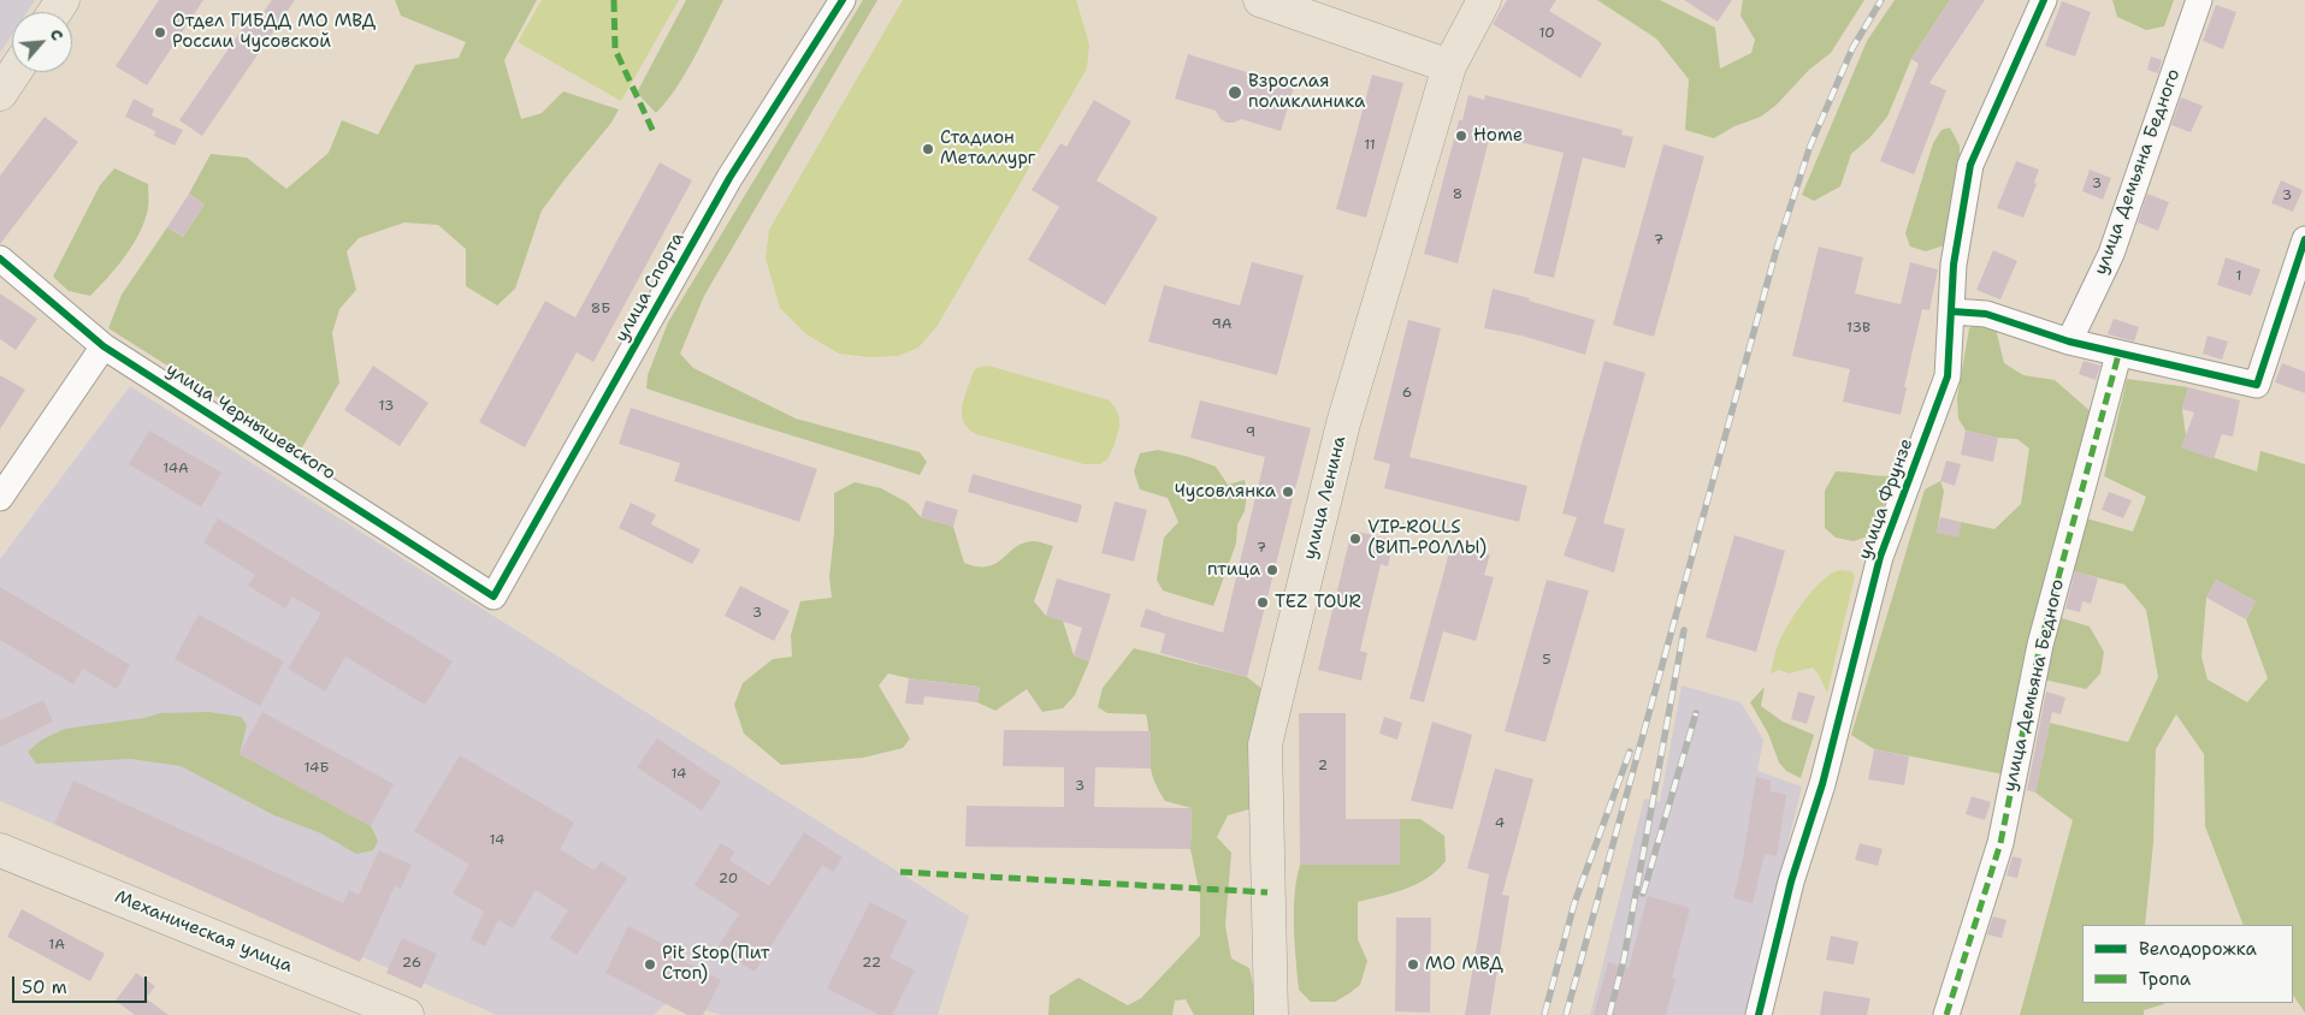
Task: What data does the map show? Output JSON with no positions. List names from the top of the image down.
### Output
{
  "streets": {
    "main road": ["улица Ленина", "Механическая улица"],
    "street": [
      "улица Демьяна Бедного",
      "улица Спорта",
      "улица Чернышевского",
      "улица Фрунзе"
    ]
  },
  "crossings": [
    ["улица Спорта", "улица Чернышевского"]
  ],
  "places": [
    "Отдел ГИБДД МО МВД России Чусовской",
    "Взрослая поликлиника",
    "Home",
    "Стадион Металлург",
    "Чусовлянка",
    "VIP-ROLLS (ВИП-РОЛЛЫ)",
    "птица",
    "TEZ TOUR",
    "Pit Stop(Пит Стоп)",
    "МО МВД"
  ],
  "house_numbers": [
    "10",
    "11",
    "3",
    "8",
    "3",
    "7",
    "1",
    "8Б",
    "9А",
    "13В",
    "6",
    "13",
    "9",
    "14А",
    "7",
    "3",
    "5",
    "2",
    "14Б",
    "14",
    "3",
    "4",
    "14",
    "20",
    "1А",
    "26",
    "22"
  ],
  "legend": ["Велодорожка", "Тропа"],
  "scale_bar": "50 m",
  "north": "top right"
}
